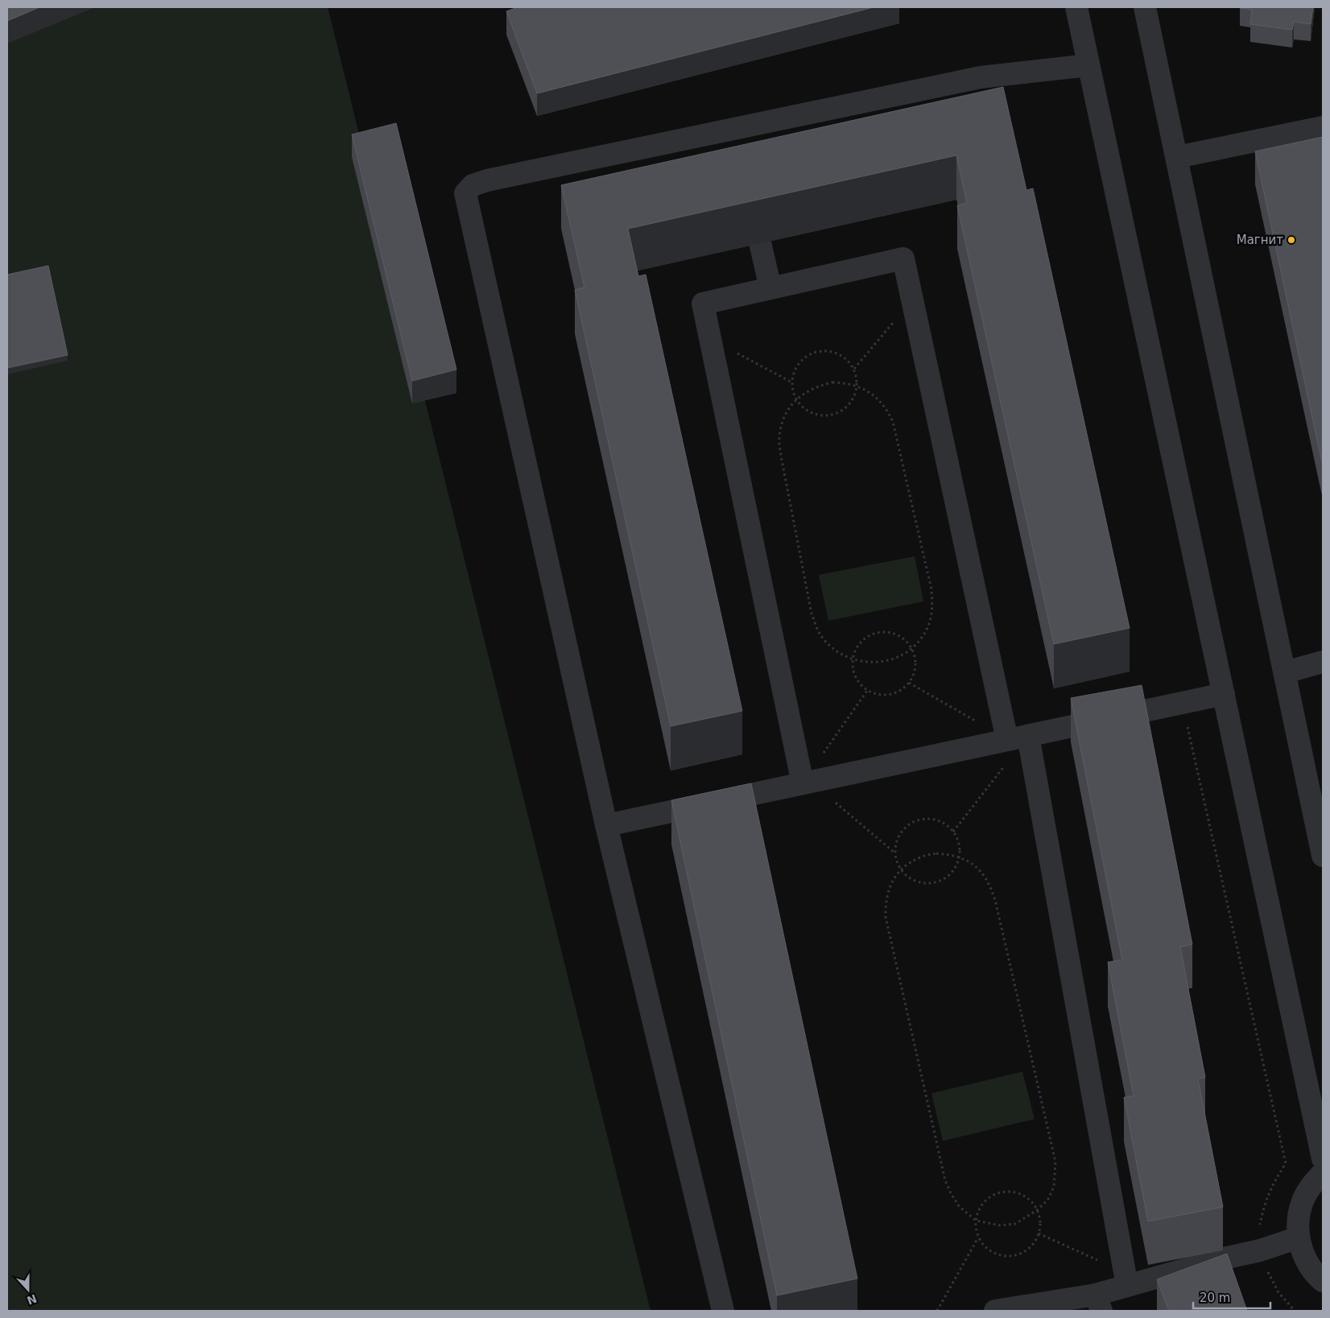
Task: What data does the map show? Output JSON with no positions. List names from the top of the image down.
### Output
{
  "places": ["Магнит"],
  "scale_bar": "20 m",
  "north": "bottom"
}
